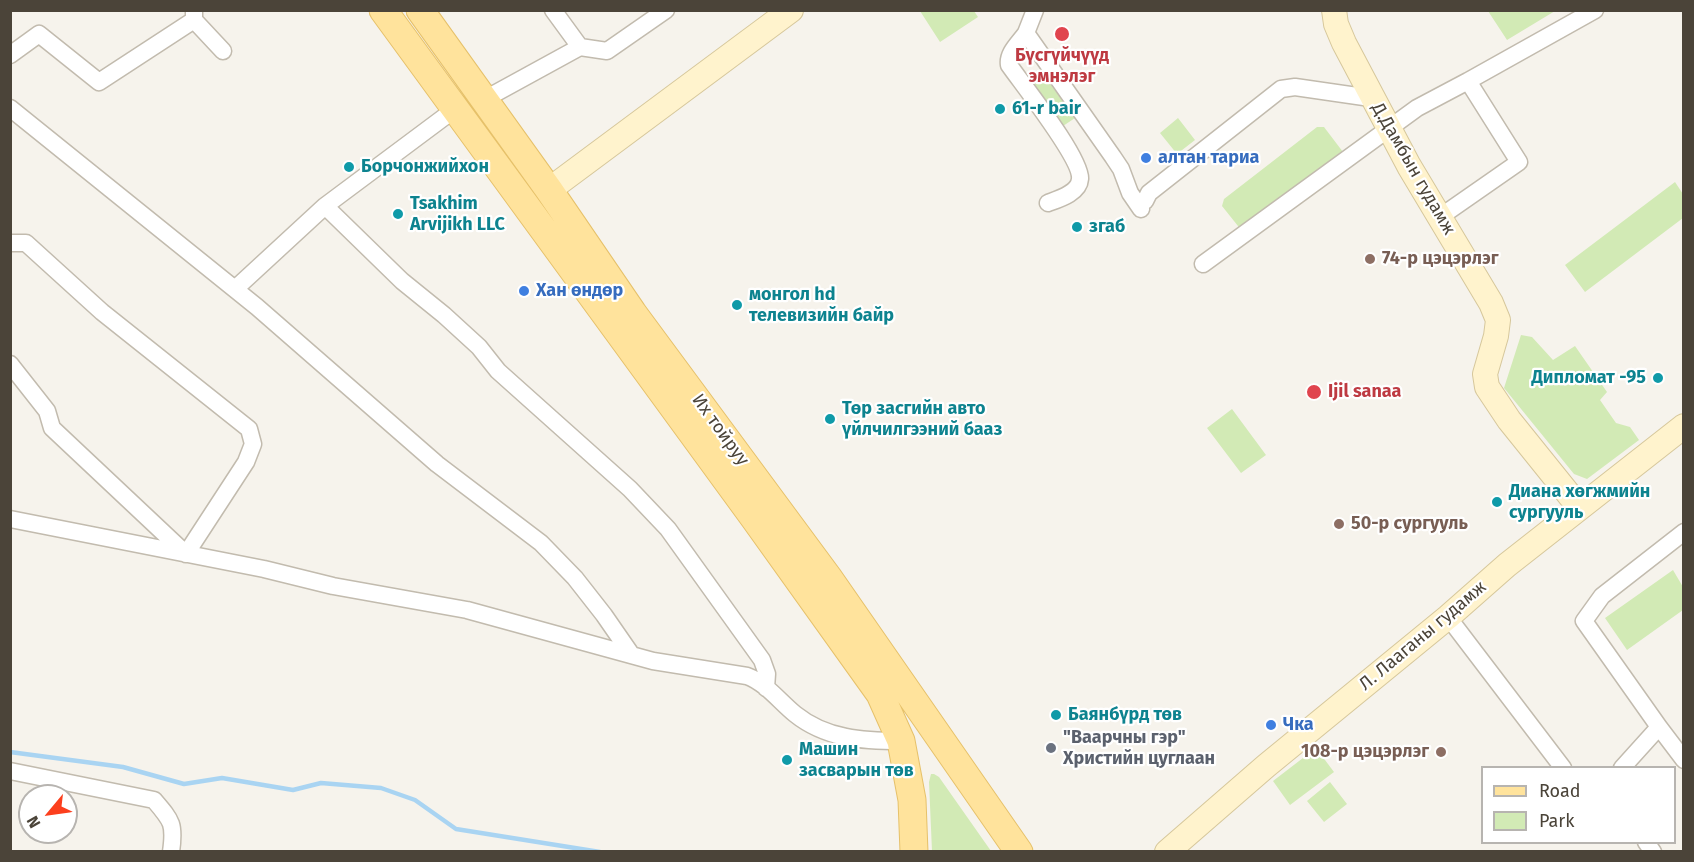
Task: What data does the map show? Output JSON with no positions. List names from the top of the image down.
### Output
{
  "streets": {
    "main road": ["Их тойруу"],
    "street": ["Д.Дамбын гудамж", "Л. Лааганы гудамж"]
  },
  "crossings": [
    ["Д.Дамбын гудамж", "Л. Лааганы гудамж"]
  ],
  "places": [
    "Бүсгүйчүүд эмнэлэг",
    "61-r bair",
    "алтан тариа",
    "Борчонжийхон",
    "Tsakhim Arvijikh LLC",
    "згаб",
    "74-р цэцэрлэг",
    "Хан өндөр",
    "монгол hd телевизийн байр",
    "Дипломат -95",
    "Ijil sanaa",
    "Төр засгийн авто үйлчилгээний бааз",
    "Диана хөгжмийн сургууль",
    "50-р сургууль",
    "Баянбүрд төв",
    "Чка",
    "\"Ваарчны гэр\" Христийн цуглаан",
    "108-р цэцэрлэг",
    "Машин засварын төв"
  ],
  "legend": ["Road", "Park"],
  "north": "bottom left"
}
